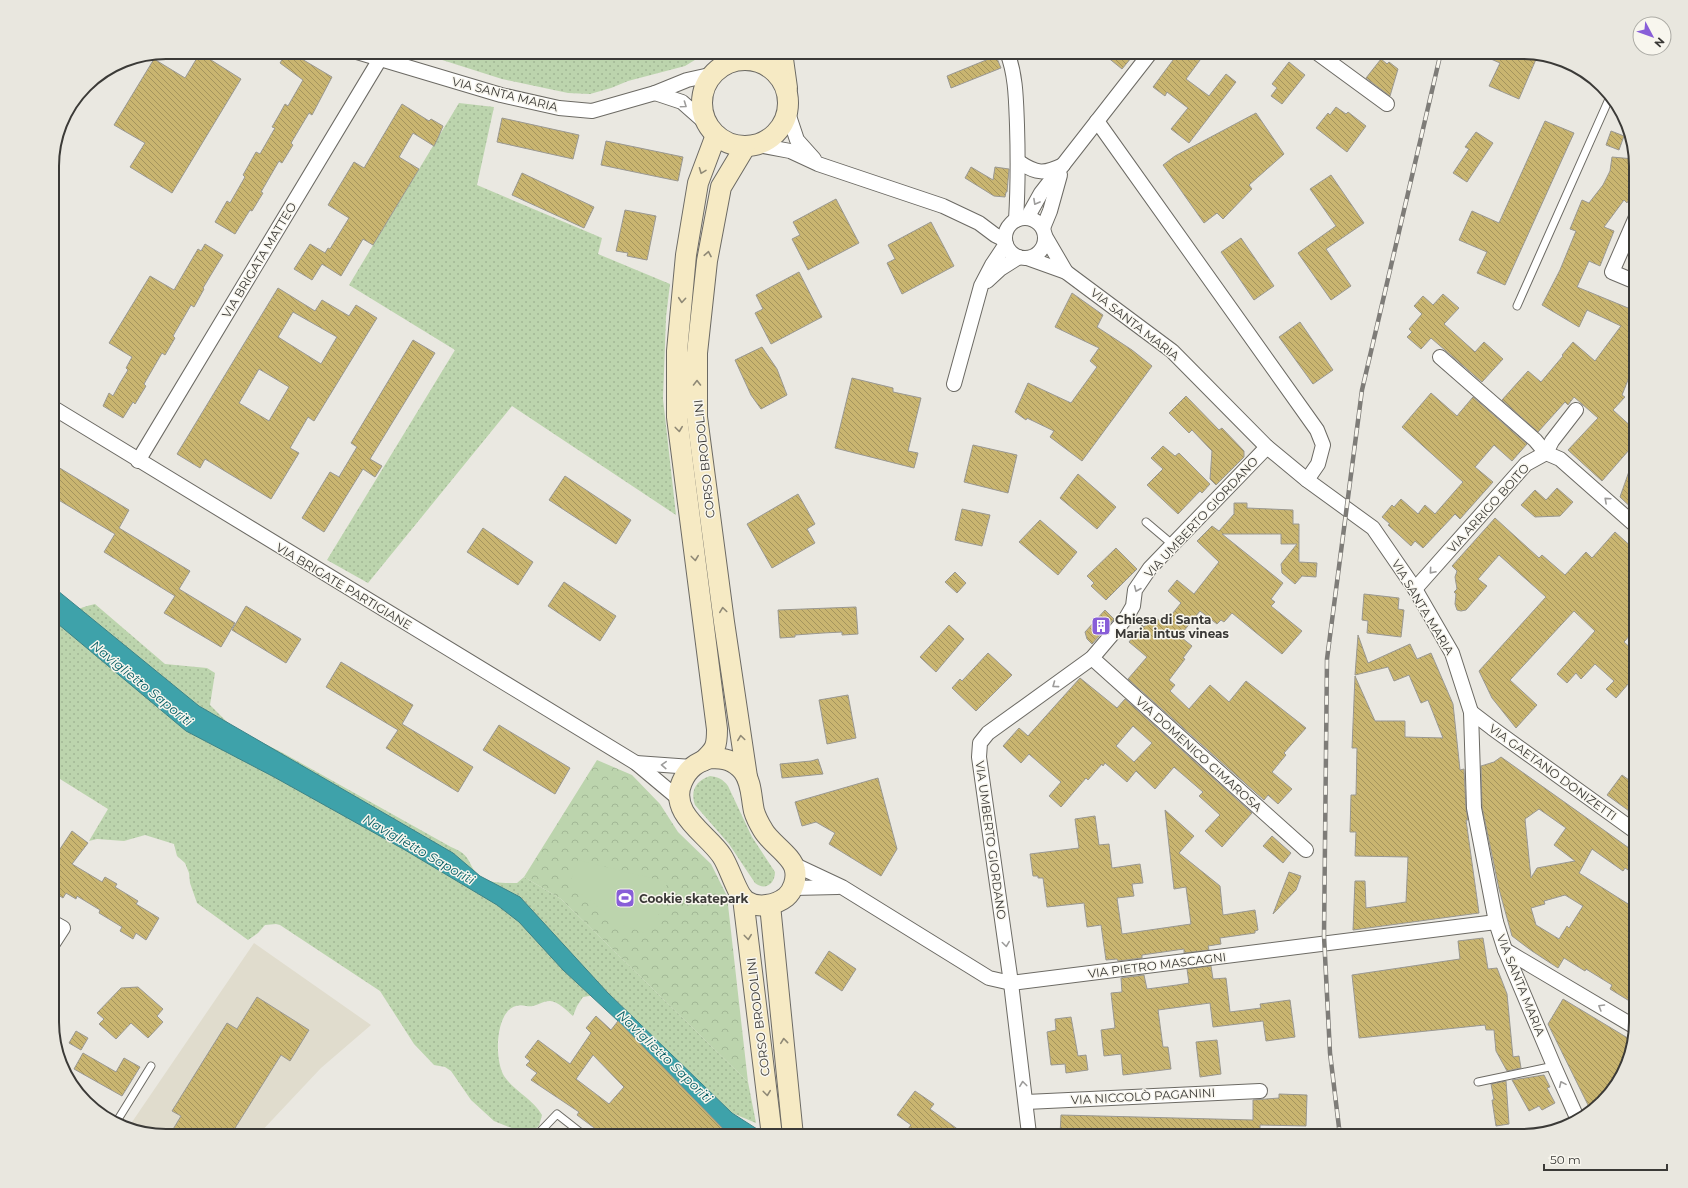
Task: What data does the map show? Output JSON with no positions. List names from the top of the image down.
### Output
{
  "streets": {
    "main road": ["CORSO BRODOLINI"],
    "street": [
      "VIA SANTA MARIA",
      "VIA BRIGATA MATTEO",
      "VIA ARRIGO BOITO",
      "VIA UMBERTO GIORDANO",
      "VIA BRIGATE PARTIGIANE",
      "VIA DOMENICO CIMAROSA",
      "VIA GAETANO DONIZETTI",
      "VIA PIETRO MASCAGNI",
      "VIA NICCOLÒ PAGANINI"
    ]
  },
  "crossings": [
    ["VIA SANTA MARIA", "VIA BRIGATA MATTEO"],
    ["VIA SANTA MARIA", "VIA ARRIGO BOITO"],
    ["VIA SANTA MARIA", "VIA UMBERTO GIORDANO"],
    ["VIA SANTA MARIA", "VIA GAETANO DONIZETTI"],
    ["VIA SANTA MARIA", "VIA PIETRO MASCAGNI"],
    ["VIA BRIGATA MATTEO", "VIA BRIGATE PARTIGIANE"],
    ["CORSO BRODOLINI", "VIA BRIGATE PARTIGIANE"],
    ["CORSO BRODOLINI", "VIA PIETRO MASCAGNI"],
    ["VIA UMBERTO GIORDANO", "VIA DOMENICO CIMAROSA"],
    ["VIA UMBERTO GIORDANO", "VIA PIETRO MASCAGNI"],
    ["VIA UMBERTO GIORDANO", "VIA NICCOLÒ PAGANINI"]
  ],
  "one_way": ["VIA ARRIGO BOITO"],
  "water": ["Naviglietto Saporiti"],
  "places": {
    "building": ["Chiesa di Santa Maria intus vineas"],
    "sports": ["Cookie skatepark"]
  },
  "scale_bar": "50 m",
  "north": "bottom right"
}
